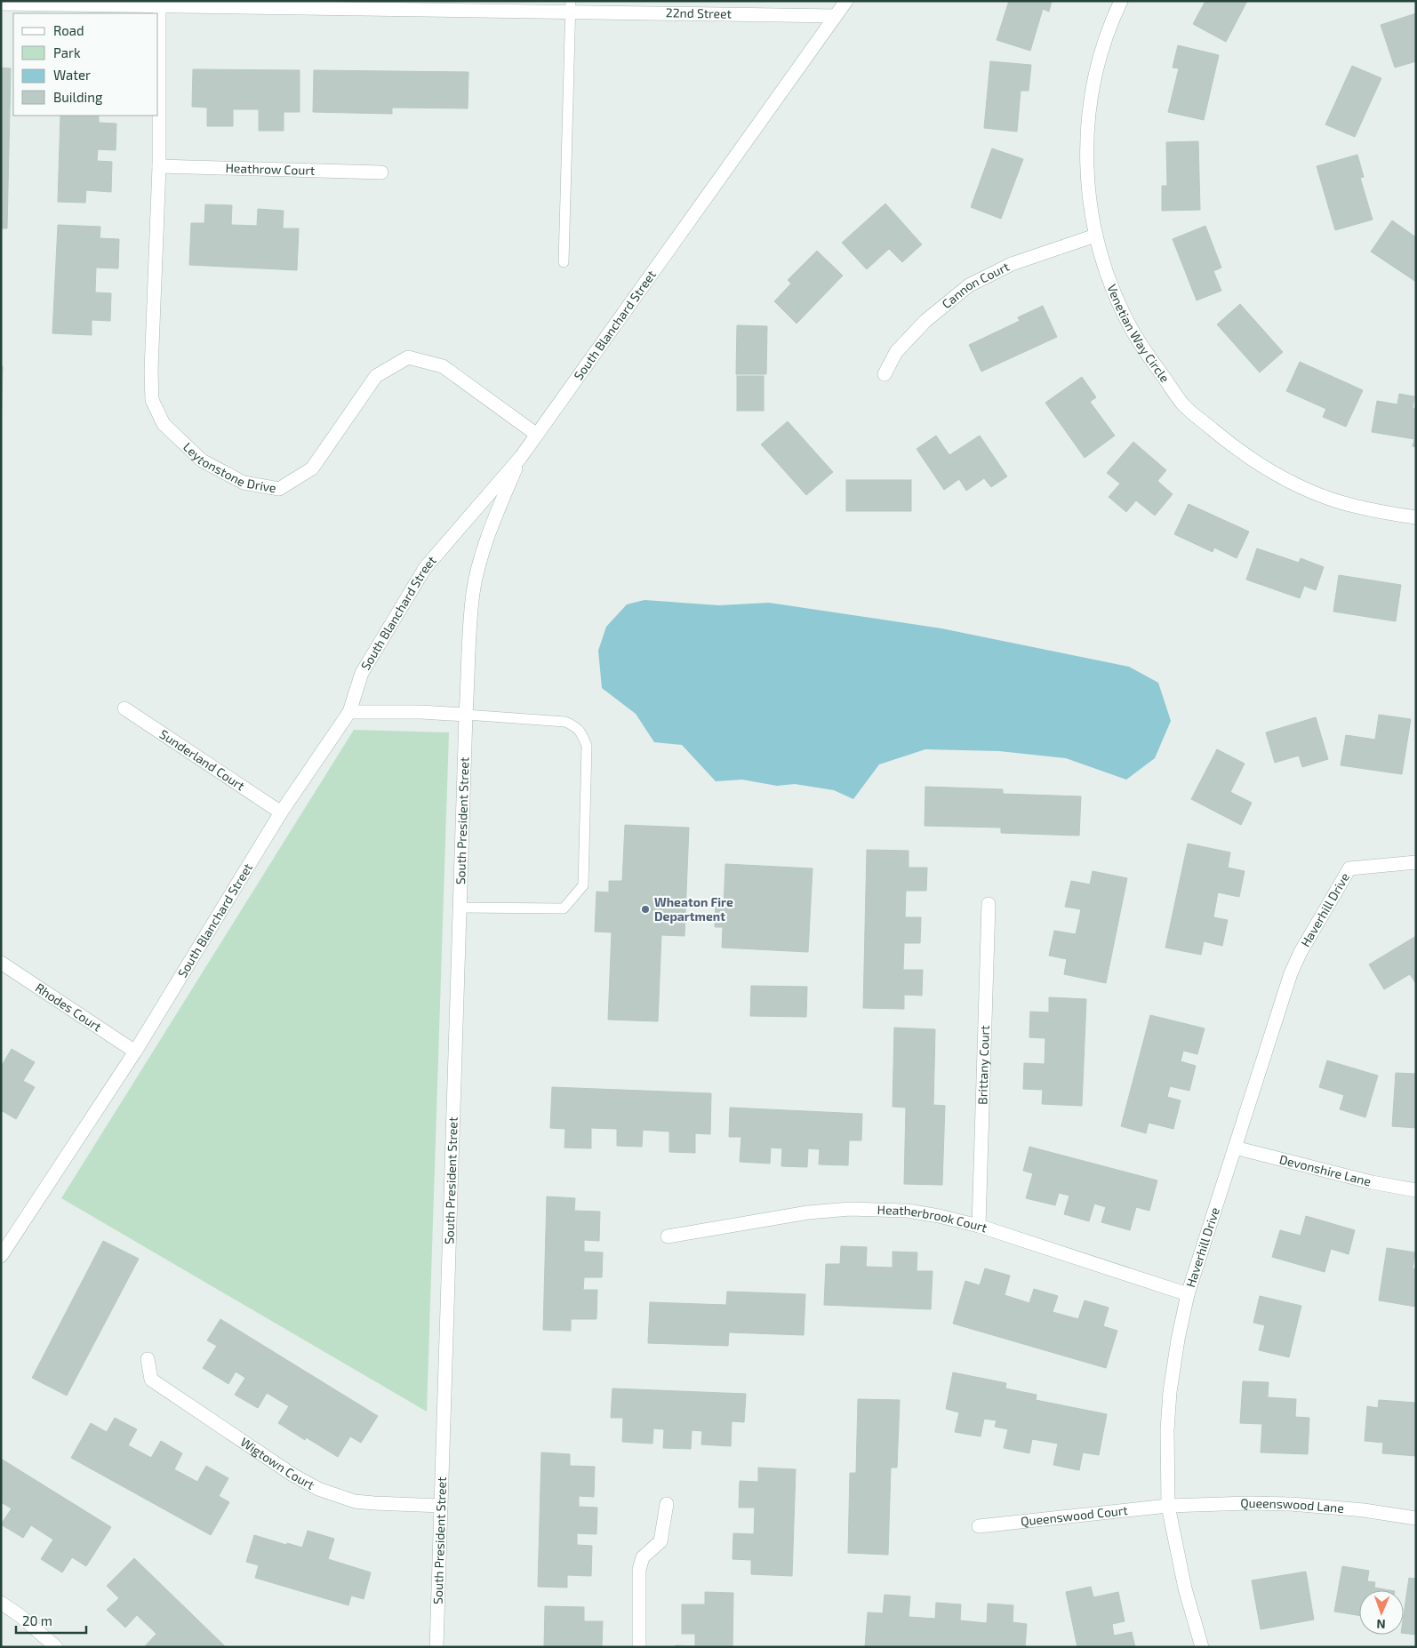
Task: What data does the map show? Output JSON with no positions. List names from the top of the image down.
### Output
{
  "streets": {
    "street": [
      "22nd Street",
      "Heathrow Court",
      "Cannon Court",
      "South Blanchard Street",
      "Venetian Way Circle",
      "Leytonstone Drive",
      "Sunderland Court",
      "South President Street",
      "Haverhill Drive",
      "Rhodes Court",
      "Brittany Court",
      "Devonshire Lane",
      "Heatherbrook Court",
      "Wigtown Court",
      "Queenswood Lane",
      "Queenswood Court"
    ]
  },
  "crossings": [
    ["22nd Street", "South Blanchard Street"],
    ["22nd Street", "Leytonstone Drive"],
    ["Heathrow Court", "Leytonstone Drive"],
    ["Cannon Court", "Venetian Way Circle"],
    ["South Blanchard Street", "Leytonstone Drive"],
    ["South Blanchard Street", "Sunderland Court"],
    ["South Blanchard Street", "South President Street"],
    ["South Blanchard Street", "Rhodes Court"],
    ["South President Street", "Wigtown Court"],
    ["Haverhill Drive", "Devonshire Lane"],
    ["Haverhill Drive", "Heatherbrook Court"],
    ["Haverhill Drive", "Queenswood Lane"],
    ["Haverhill Drive", "Queenswood Court"],
    ["Brittany Court", "Heatherbrook Court"],
    ["Queenswood Lane", "Queenswood Court"]
  ],
  "places": ["Wheaton Fire Department"],
  "legend": [
    "Road",
    "Park",
    "Water",
    "Building"
  ],
  "scale_bar": "20 m",
  "north": "bottom"
}
